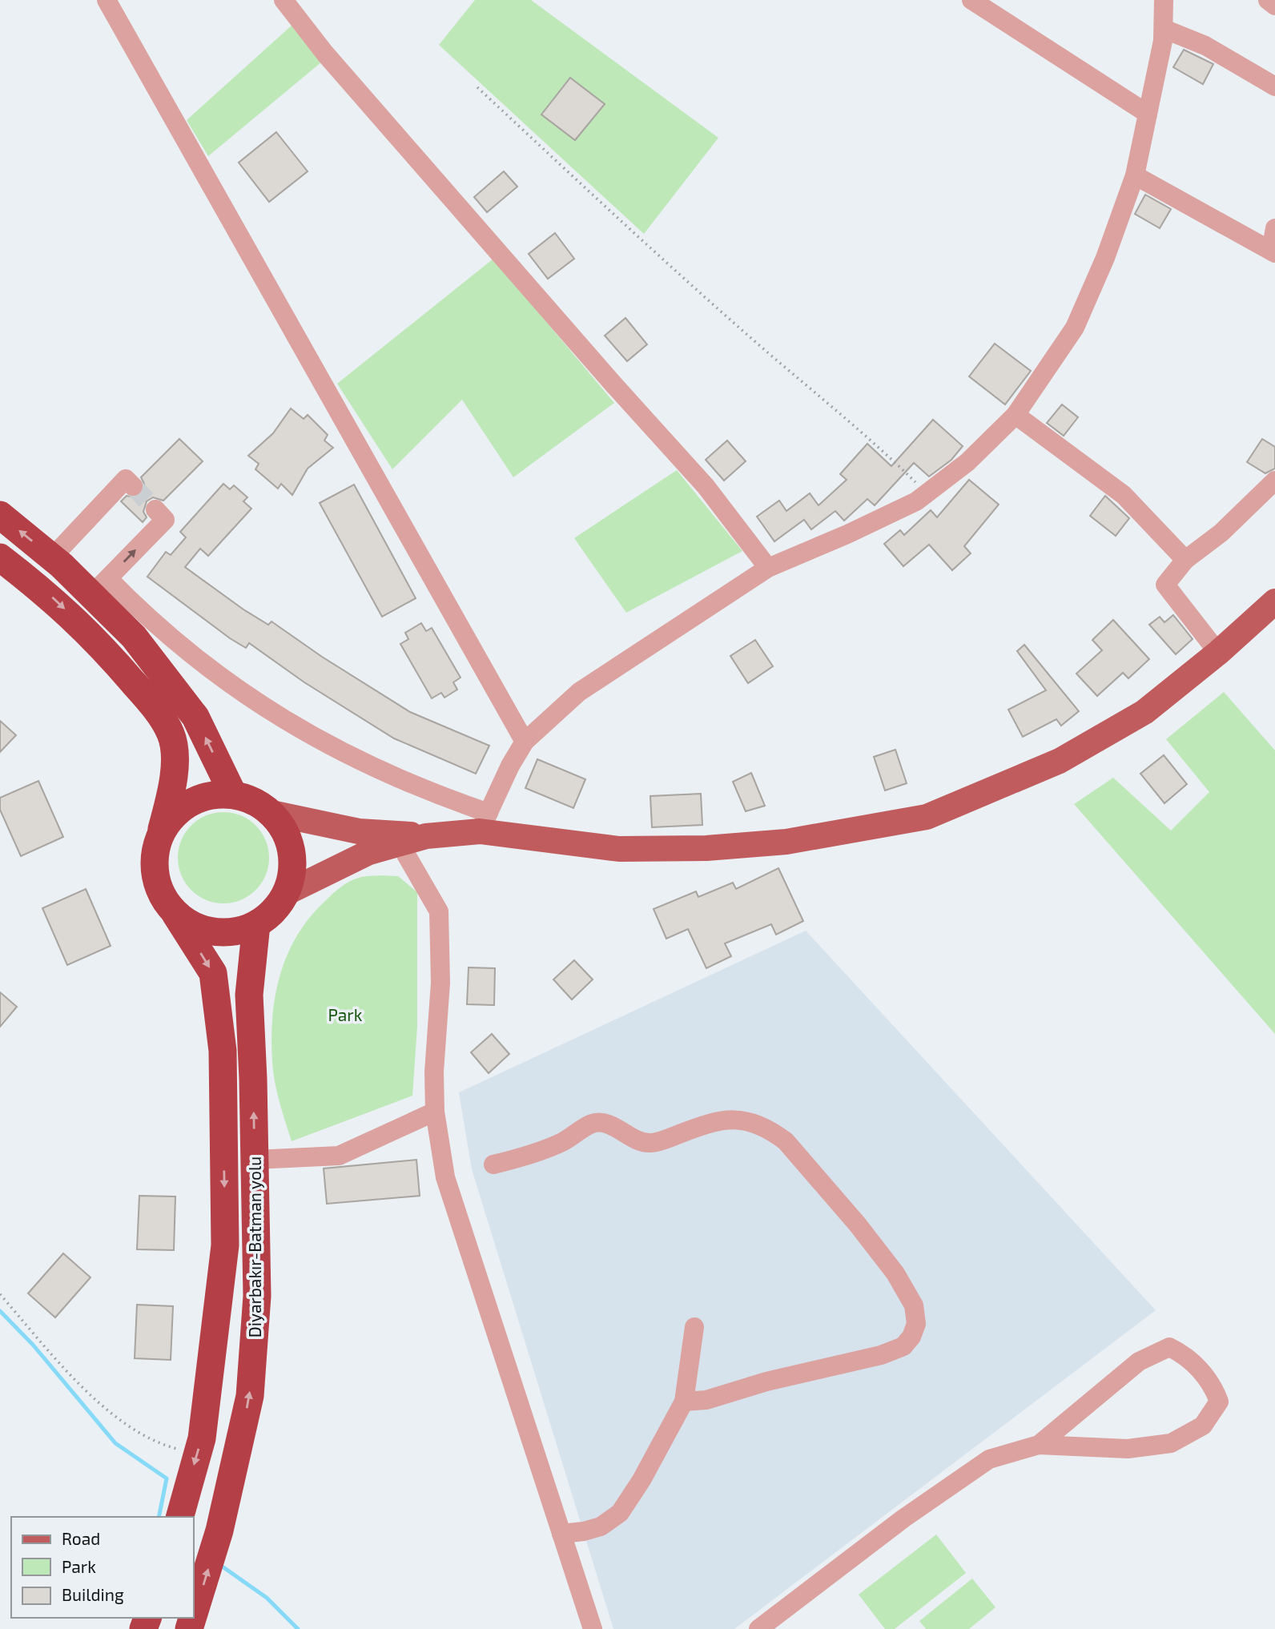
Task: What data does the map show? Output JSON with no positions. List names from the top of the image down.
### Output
{
  "streets": {
    "highway": ["Diyarbakır-Batman yolu"]
  },
  "parks": ["Park"],
  "legend": ["Road", "Park", "Building"]
}
